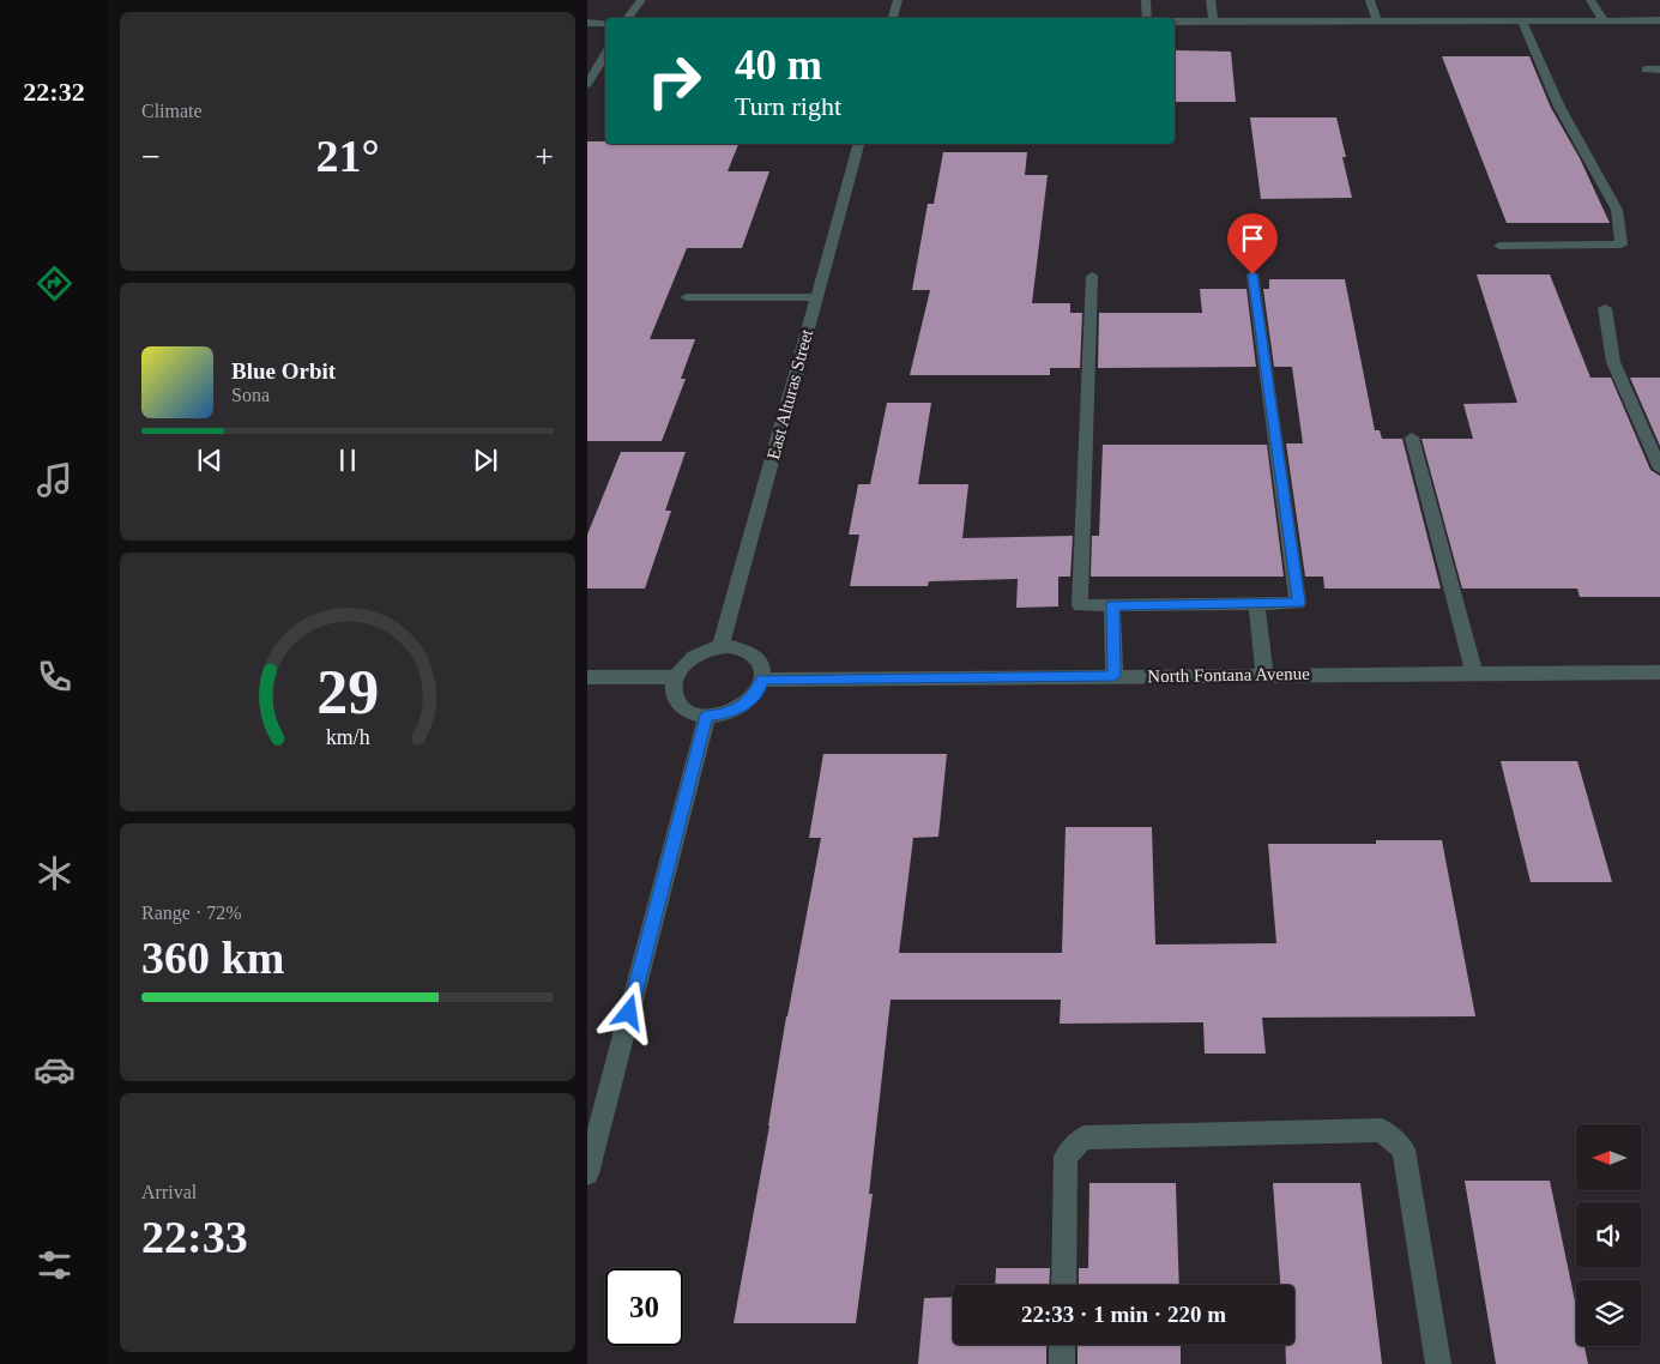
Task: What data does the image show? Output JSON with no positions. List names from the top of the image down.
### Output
{
  "streets": {
    "street": ["East Alturas Street", "North Fontana Avenue"]
  },
  "crossings": [
    ["East Alturas Street", "North Fontana Avenue"]
  ],
  "north": "left",
  "page": {
    "tabs": "22:32",
    "tile": [
      "Climate",
      ["Range · 72%", "360 km"],
      ["Arrival", "22:33"]
    ],
    "turn": ["40 m", "Turn right"],
    "heat": ["−", "21°", "+"],
    "song": ["Blue Orbit", "Sona"],
    "limit": "30",
    "trip": "22:33 · 1 min · 220 m",
    "gauge": ["29", "km/h"]
  }
}
